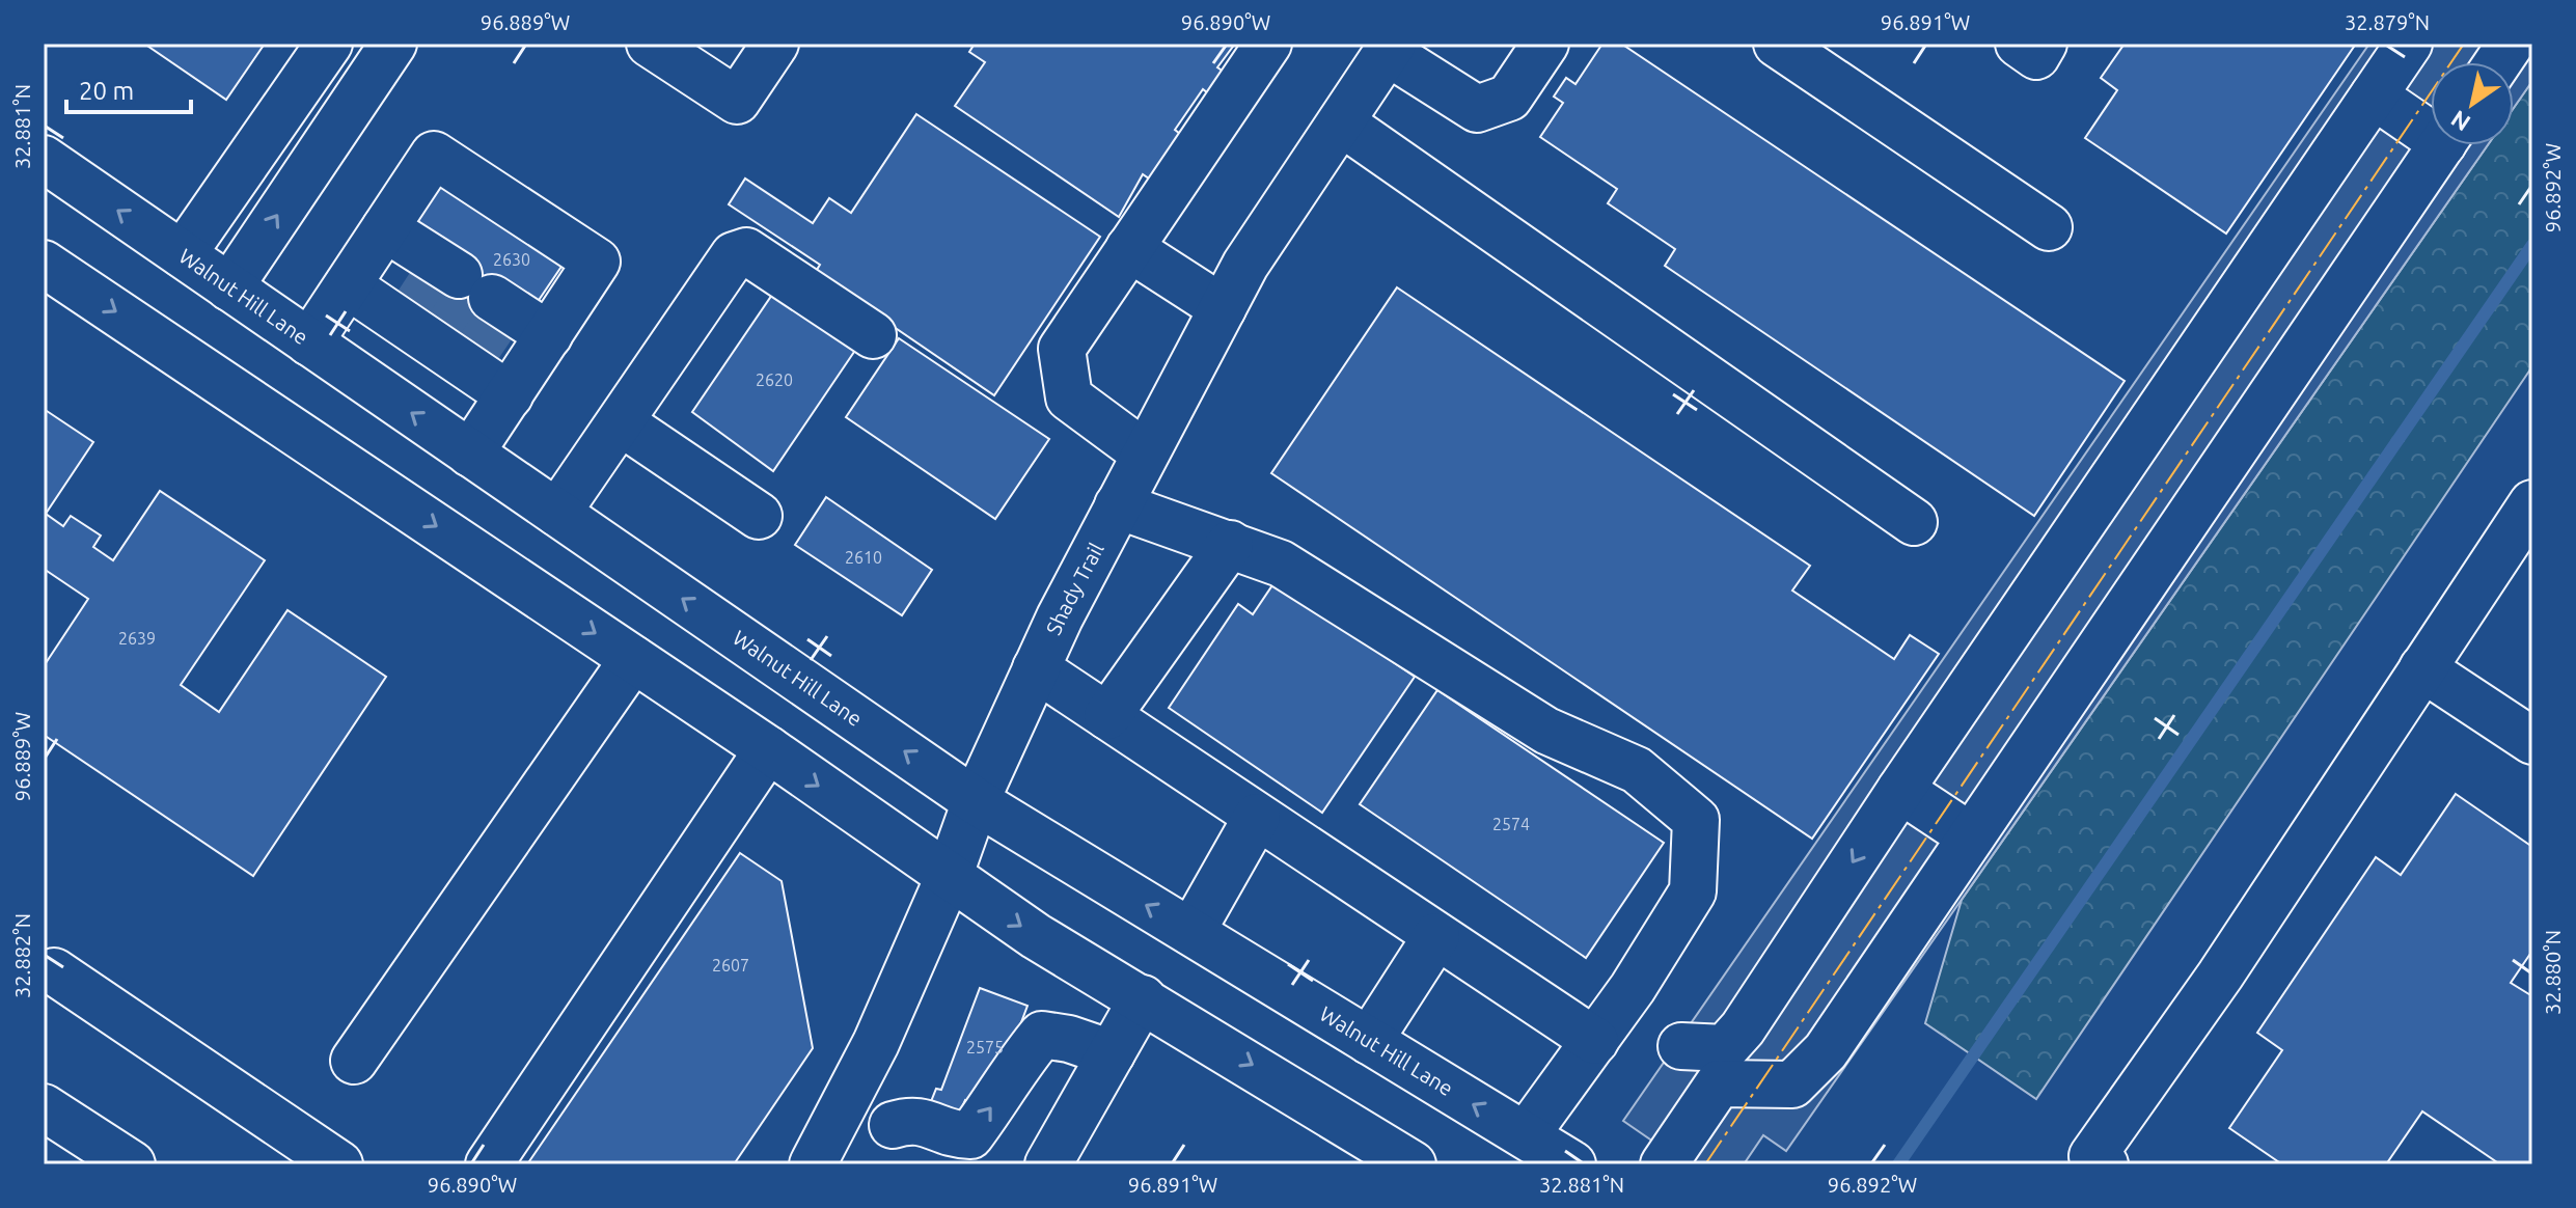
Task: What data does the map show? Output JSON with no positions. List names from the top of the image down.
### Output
{
  "streets": {
    "main road": ["Walnut Hill Lane", "Shady Trail"]
  },
  "crossings": [
    ["Walnut Hill Lane", "Shady Trail"]
  ],
  "house_numbers": [
    "2630",
    "2620",
    "2610",
    "2639",
    "2574",
    "2607",
    "2575"
  ],
  "scale_bar": "20 m",
  "north": "bottom left",
  "coordinates": [
    "96.889°W",
    "96.890°W",
    "96.891°W",
    "32.879°N",
    "32.881°N",
    "96.892°W",
    "32.882°N",
    "32.880°N"
  ]
}
